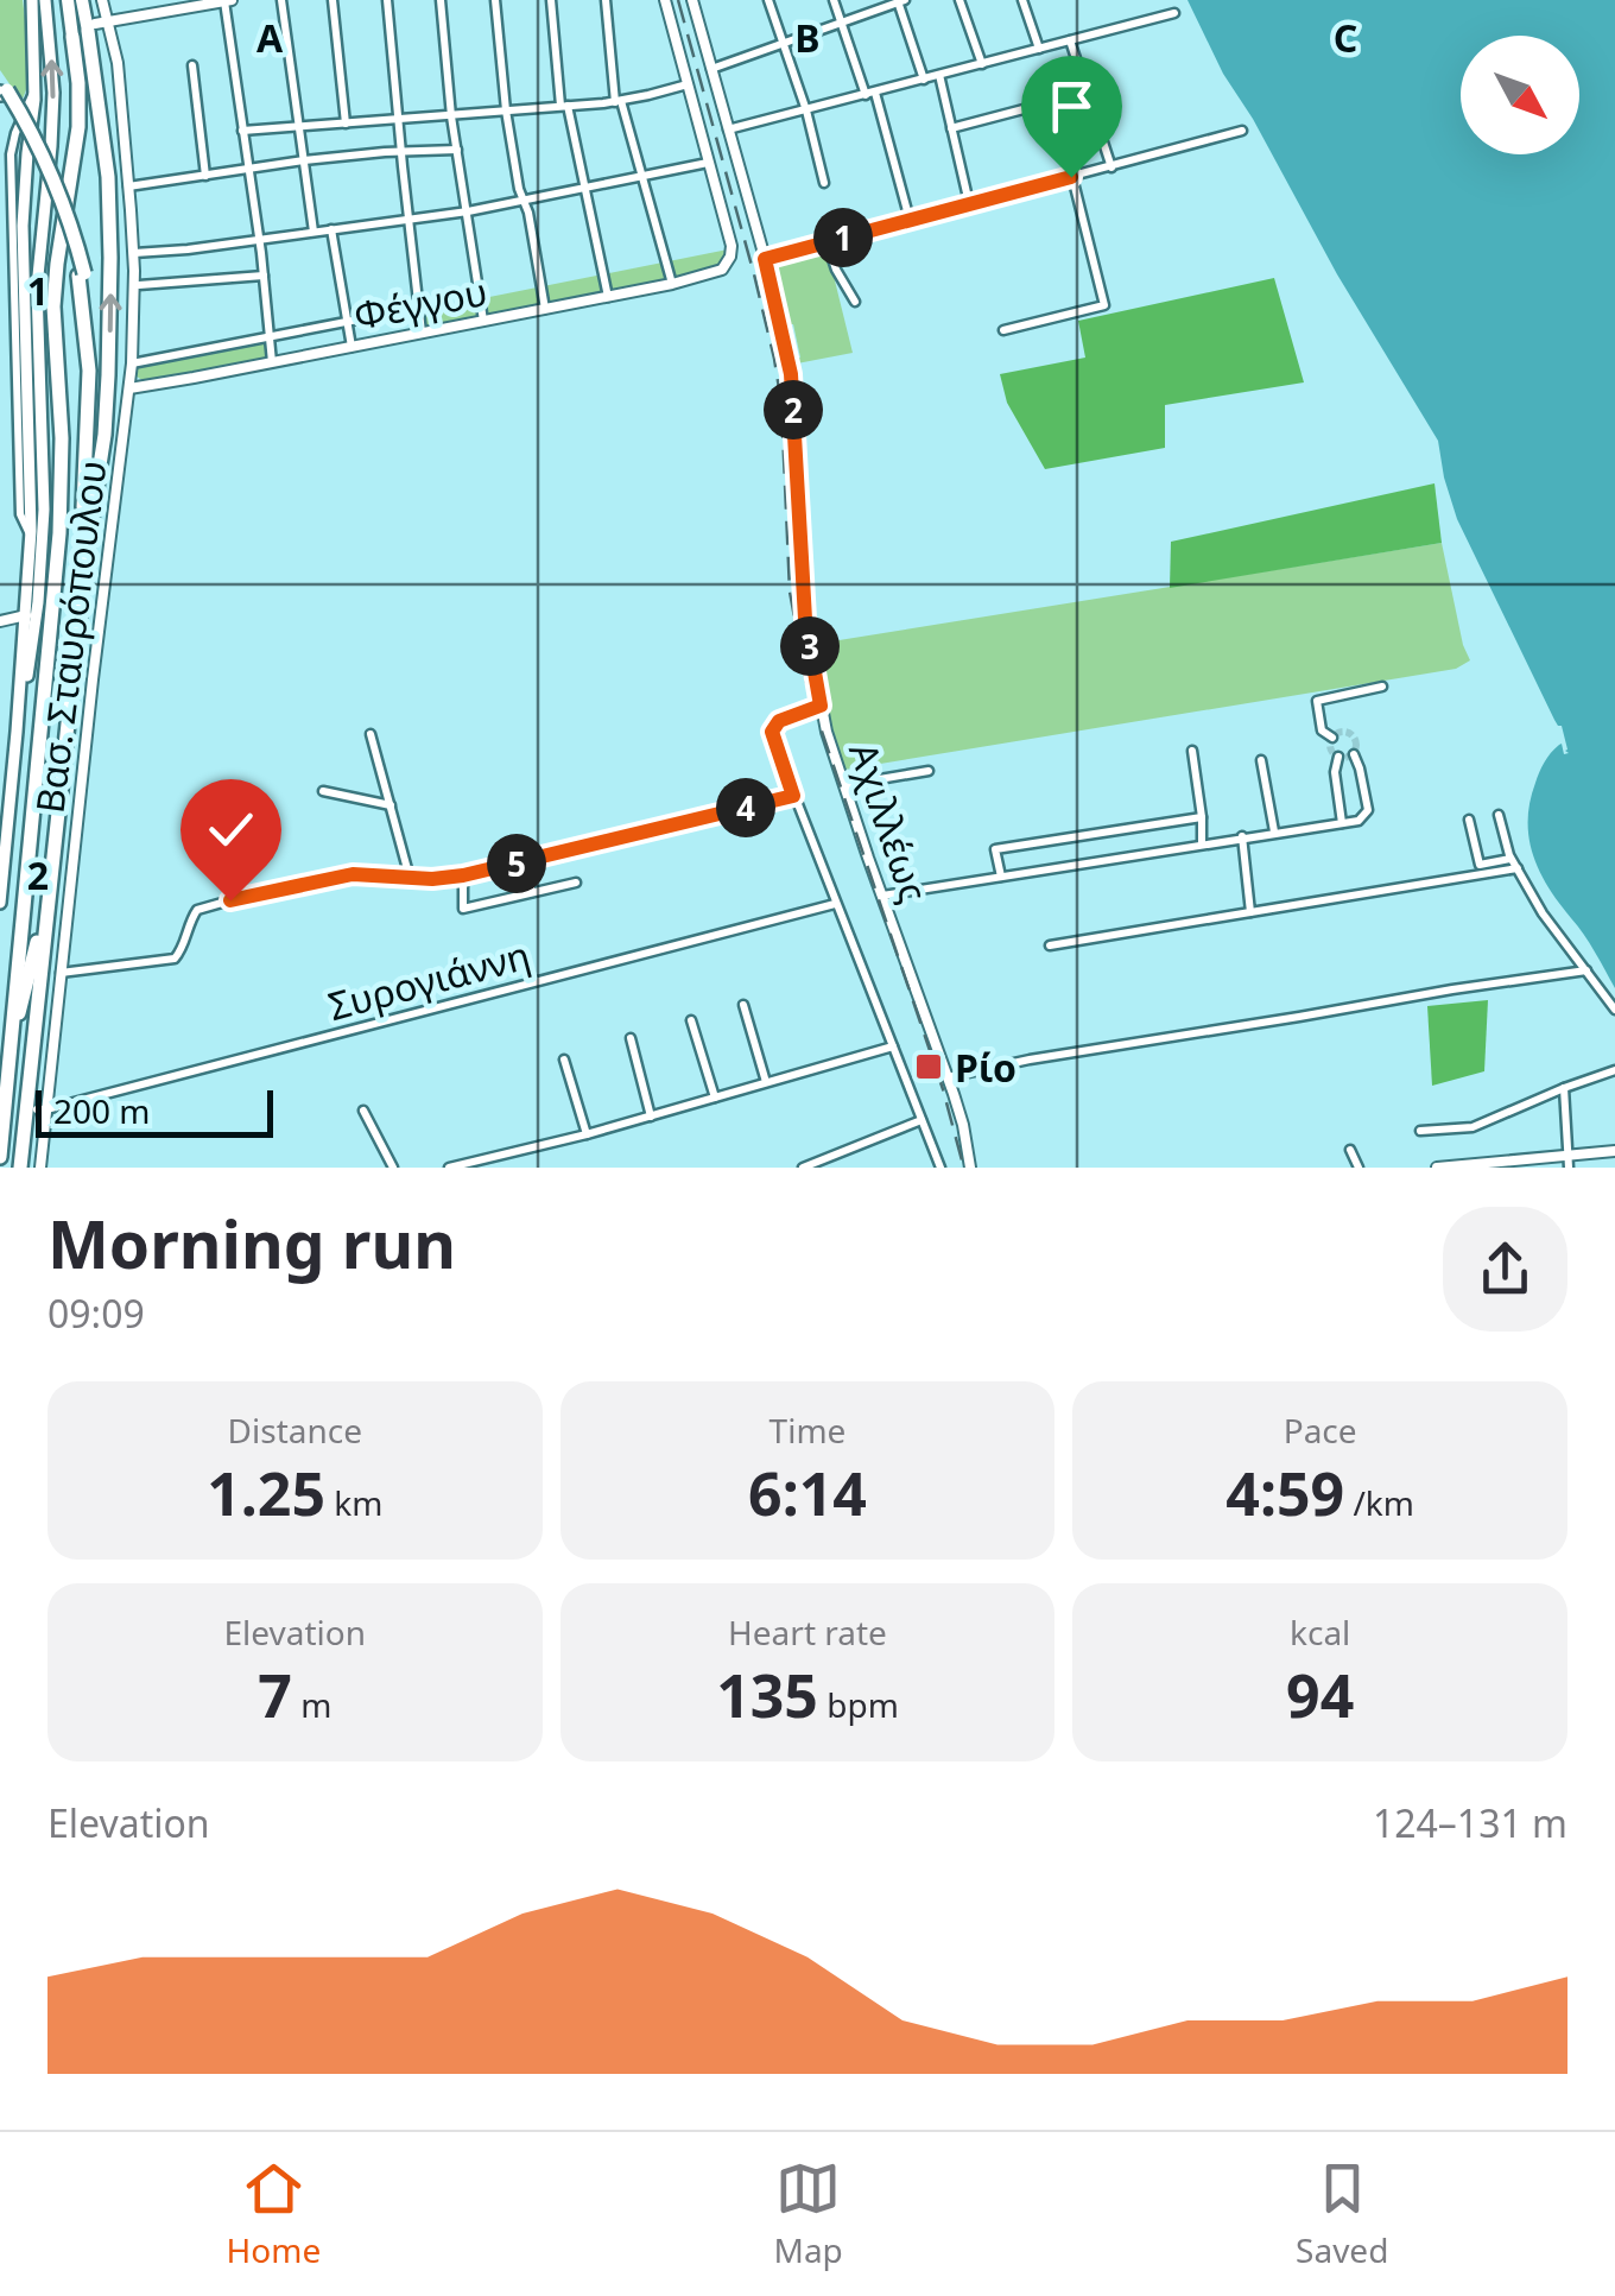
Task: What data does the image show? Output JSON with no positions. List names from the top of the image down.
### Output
{
  "streets": {
    "street": [
      "Φέγγου",
      "Βασ. Σταυρόπουλου",
      "Αχιλλέως",
      "Συρογιάννη"
    ]
  },
  "crossings": [
    ["Φέγγου", "Βασ. Σταυρόπουλου"],
    ["Βασ. Σταυρόπουλου", "Συρογιάννη"]
  ],
  "places": {
    "transit": ["Ρίο"]
  },
  "scale_bar": "200 m",
  "north": "bottom right",
  "page": {
    "pins": [
      "1",
      "2",
      "3",
      "4",
      "5"
    ],
    "scale": "200 m",
    "heading": ["Morning run", "09:09"],
    "stats": [
      ["Distance", "1.25 km"],
      ["Time", "6:14"],
      ["Pace", "4:59 /km"],
      ["Elevation", "7 m"],
      ["Heart rate", "135 bpm"],
      ["kcal", "94"]
    ],
    "chart": ["Elevation", "124–131 m"],
    "tabs": ["Home", "Map", "Saved"]
  },
  "grid": {
    "columns": ["A", "B", "C"],
    "rows": ["1", "2"]
  }
}
